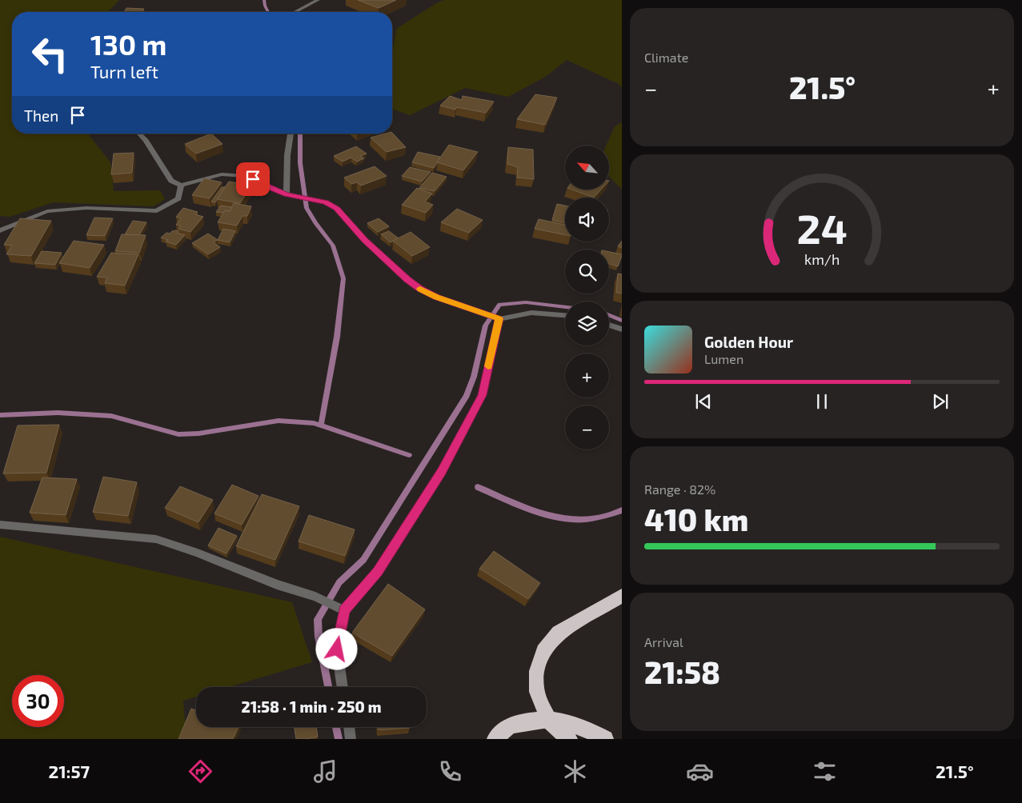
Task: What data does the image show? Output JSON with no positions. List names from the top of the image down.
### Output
{
  "north": "top left",
  "page": {
    "tile": [
      "Climate",
      ["Range · 82%", "410 km"],
      ["Arrival", "21:58"]
    ],
    "turn": ["130 m", "Turn left"],
    "heat": ["−", "21.5°", "+"],
    "then": "Then",
    "map_buttons": ["+", "−"],
    "song": ["Golden Hour", "Lumen"],
    "limit": "30",
    "trip": "21:58 · 1 min · 250 m",
    "tabs": ["21:57", "21.5°"],
    "gauge": ["24", "km/h"]
  }
}
